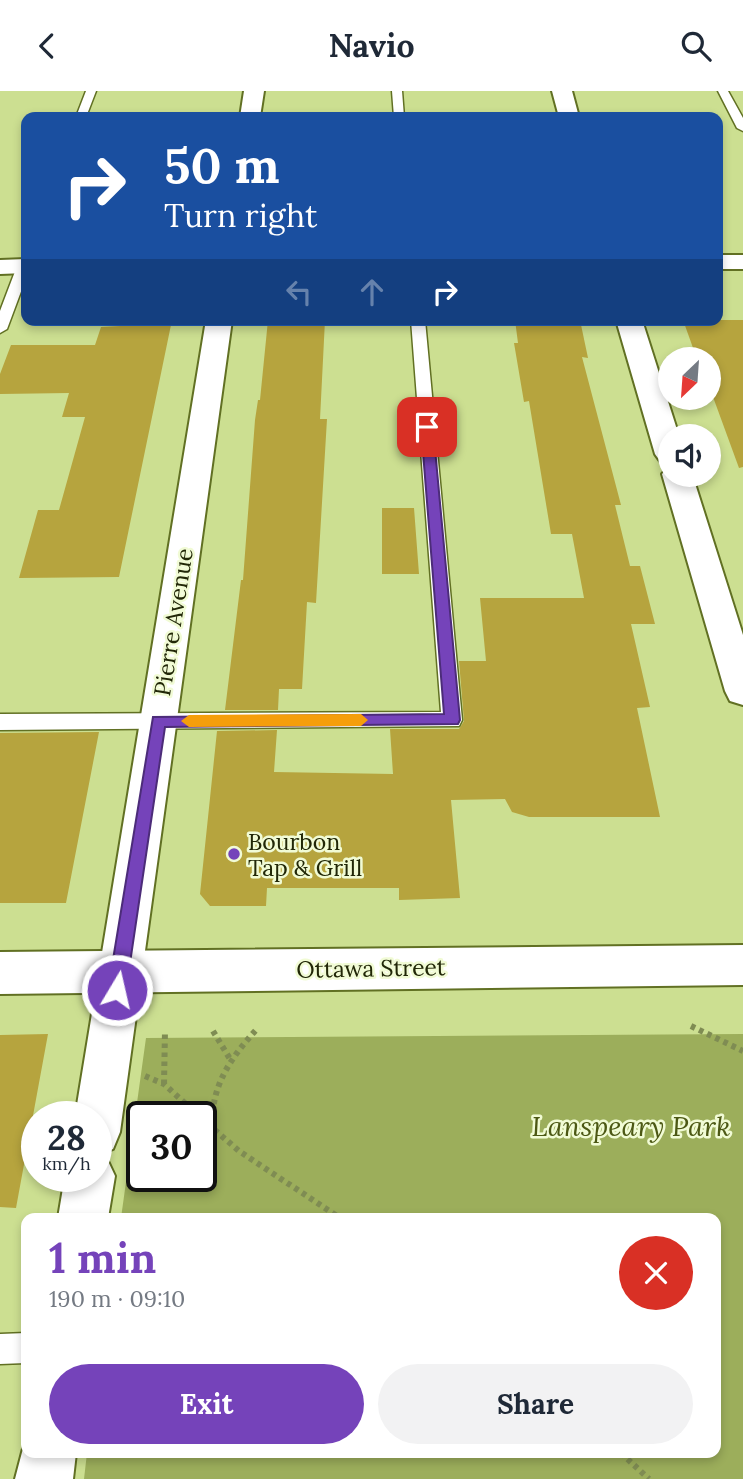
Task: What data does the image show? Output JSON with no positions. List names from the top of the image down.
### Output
{
  "streets": {
    "street": ["Pierre Avenue", "Ottawa Street"]
  },
  "crossings": [
    ["Pierre Avenue", "Ottawa Street"]
  ],
  "parks": ["Lanspeary Park"],
  "places": ["Bourbon Tap & Grill"],
  "north": "bottom left",
  "page": {
    "header": "Navio",
    "turn": ["50 m", "Turn right"],
    "speed": "28 km/h",
    "limit": "30",
    "heading": ["1 min", "190 m · 09:10"],
    "buttons": ["Exit", "Share"]
  }
}
